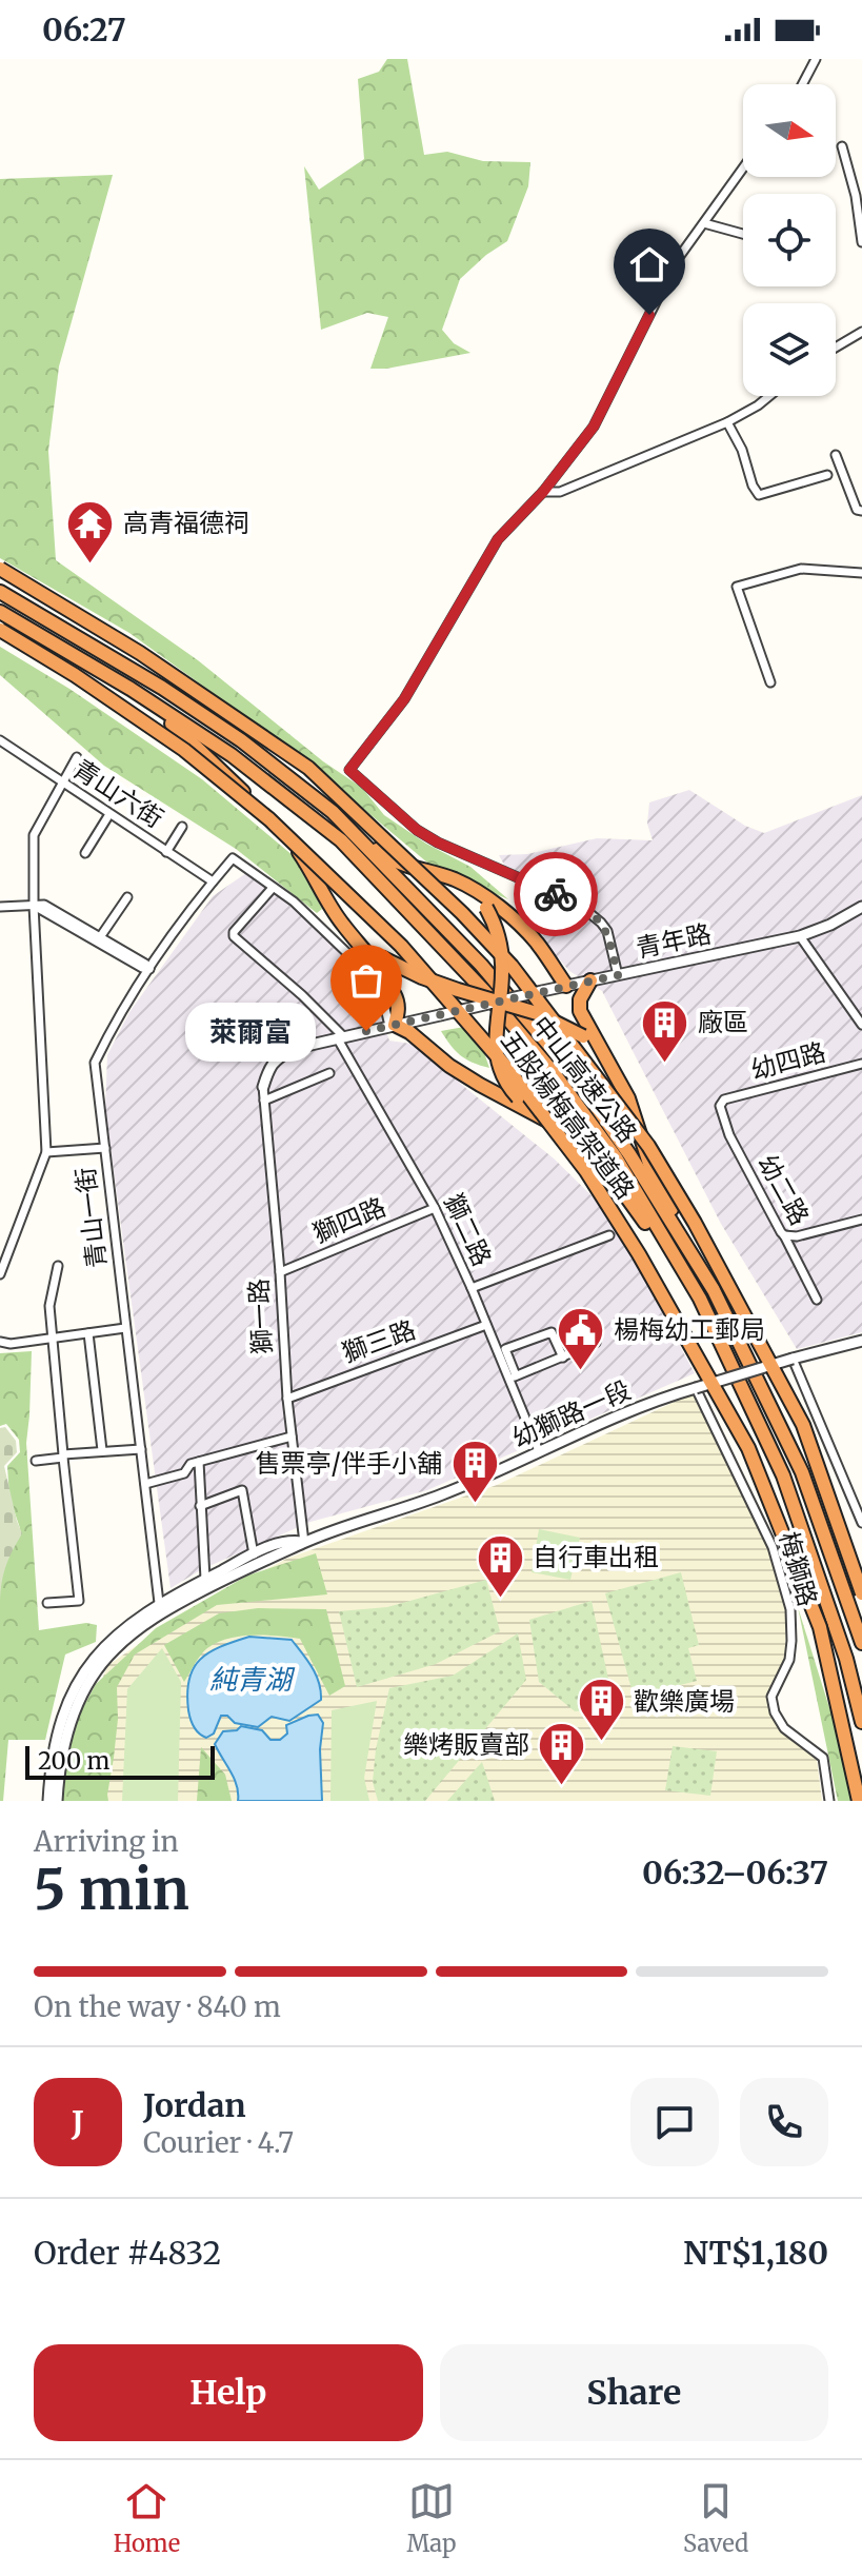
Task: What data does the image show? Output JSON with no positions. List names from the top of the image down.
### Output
{
  "streets": {
    "highway": ["中山高速公路", "五股楊梅高架道路"],
    "street": [
      "青山六街",
      "青年路",
      "幼四路",
      "幼二路",
      "青山一街",
      "獅四路",
      "獅二路",
      "獅一路",
      "獅三路",
      "幼獅路一段",
      "梅獅路"
    ]
  },
  "crossings": [
    ["青山六街", "青山一街"],
    ["青年路", "獅二路"],
    ["青年路", "獅一路"],
    ["幼四路", "幼二路"],
    ["青山一街", "獅二路"],
    ["青山一街", "幼獅路一段"],
    ["獅四路", "獅二路"],
    ["獅四路", "獅一路"],
    ["獅二路", "獅三路"],
    ["獅二路", "幼獅路一段"],
    ["獅一路", "獅三路"],
    ["獅一路", "幼獅路一段"],
    ["幼獅路一段", "梅獅路"]
  ],
  "water": ["純青湖"],
  "places": {
    "temple": ["高青福德祠"],
    "other": ["萊爾富"],
    "building": [
      "廠區",
      "售票亭/伴手小舖",
      "自行車出租",
      "歡樂廣場",
      "樂烤販賣部"
    ],
    "public building": ["楊梅幼工郵局"]
  },
  "scale_bar": "200 m",
  "north": "right",
  "page": {
    "status": "06:27",
    "bubble": "萊爾富",
    "scale": "200 m",
    "heading": ["5 min", "Arriving in", "06:32–06:37"],
    "panel": [
      "Jordan",
      "Courier · 4.7",
      "Order #4832",
      "NT$1,180"
    ],
    "bar": "On the way · 840 m",
    "round": "J",
    "buttons": ["Help", "Share"],
    "tabs": ["Home", "Map", "Saved"]
  }
}
